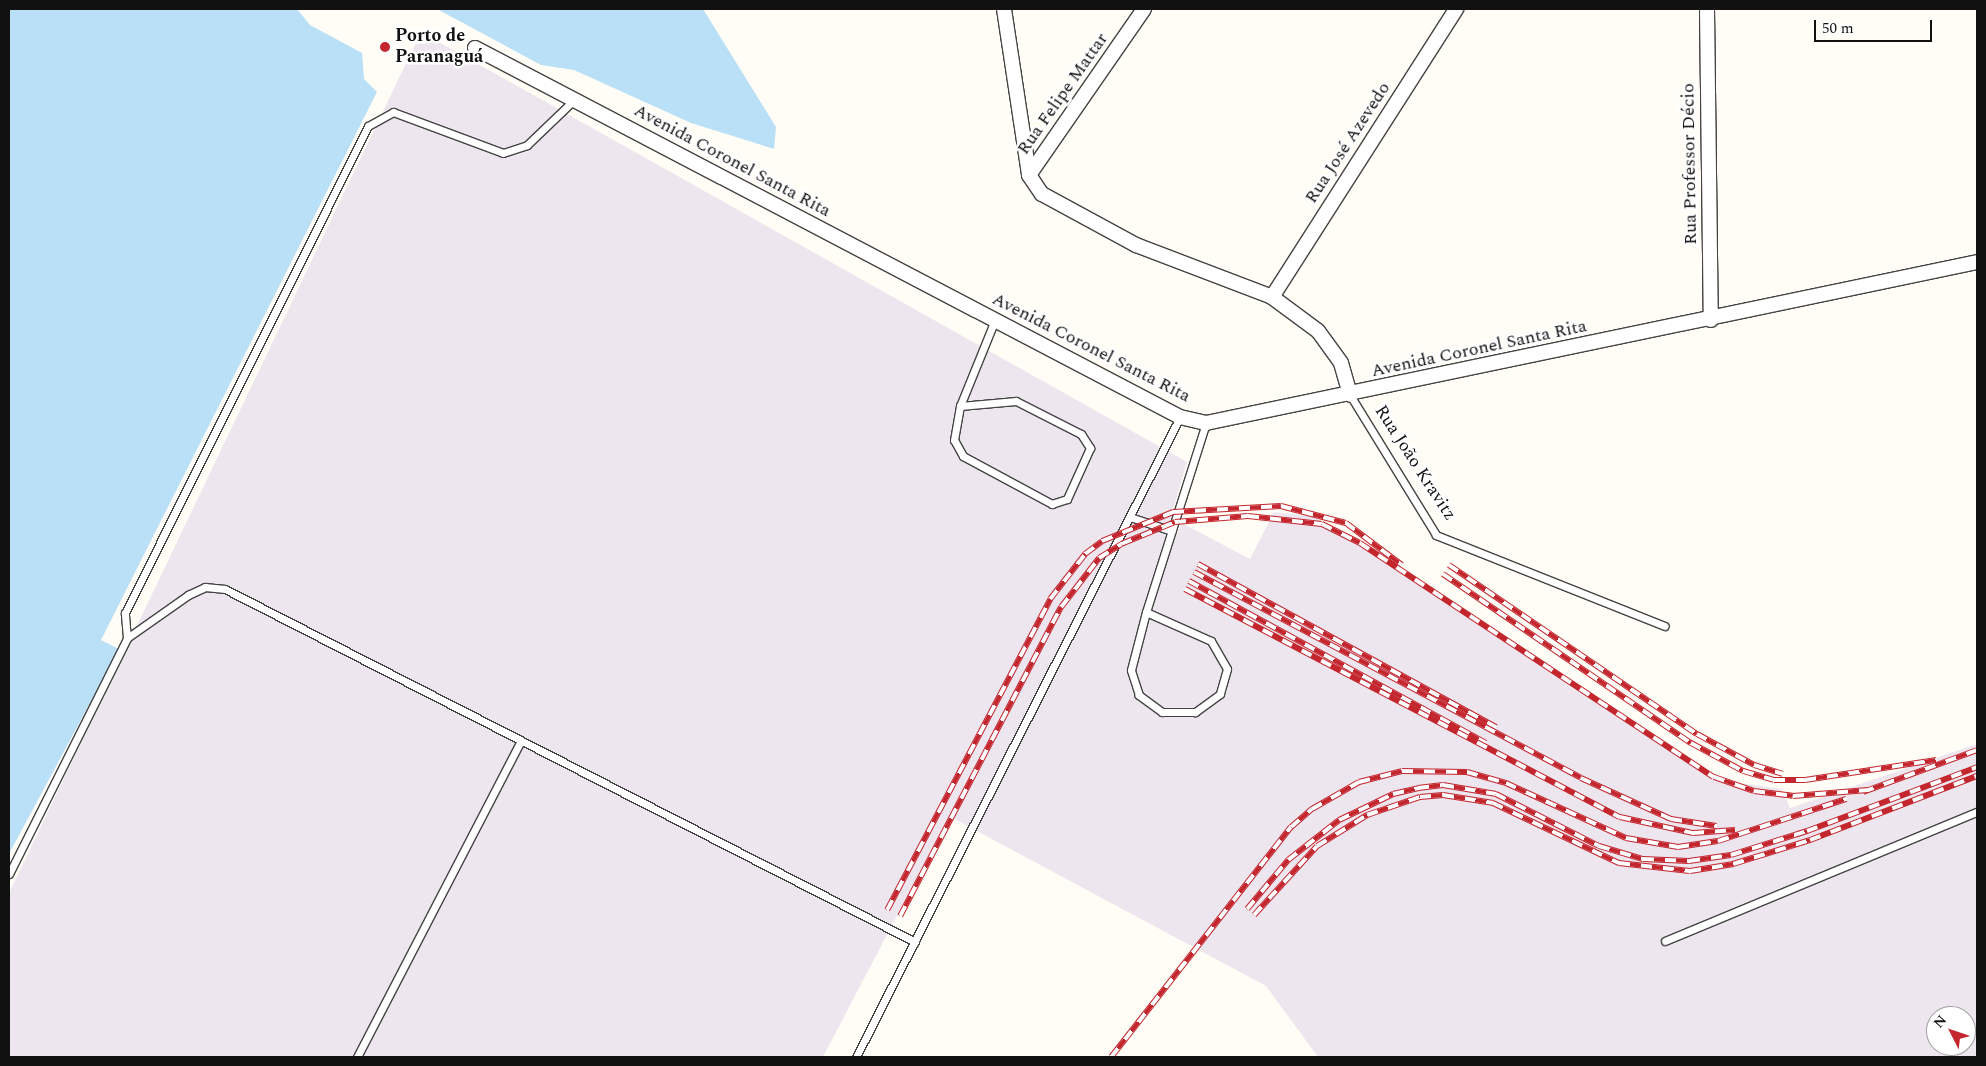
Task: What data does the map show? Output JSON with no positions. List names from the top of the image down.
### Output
{
  "streets": {
    "street": [
      "Rua Felipe Mattar",
      "Rua José Azevedo",
      "Avenida Coronel Santa Rita",
      "Rua Professor Décio",
      "Rua João Kravitz"
    ]
  },
  "crossings": [
    ["Rua Felipe Mattar", "Rua João Kravitz"],
    ["Rua José Azevedo", "Rua João Kravitz"],
    ["Avenida Coronel Santa Rita", "Rua Professor Décio"],
    ["Avenida Coronel Santa Rita", "Rua João Kravitz"]
  ],
  "places": ["Porto de Paranaguá"],
  "scale_bar": "50 m",
  "north": "top left"
}
